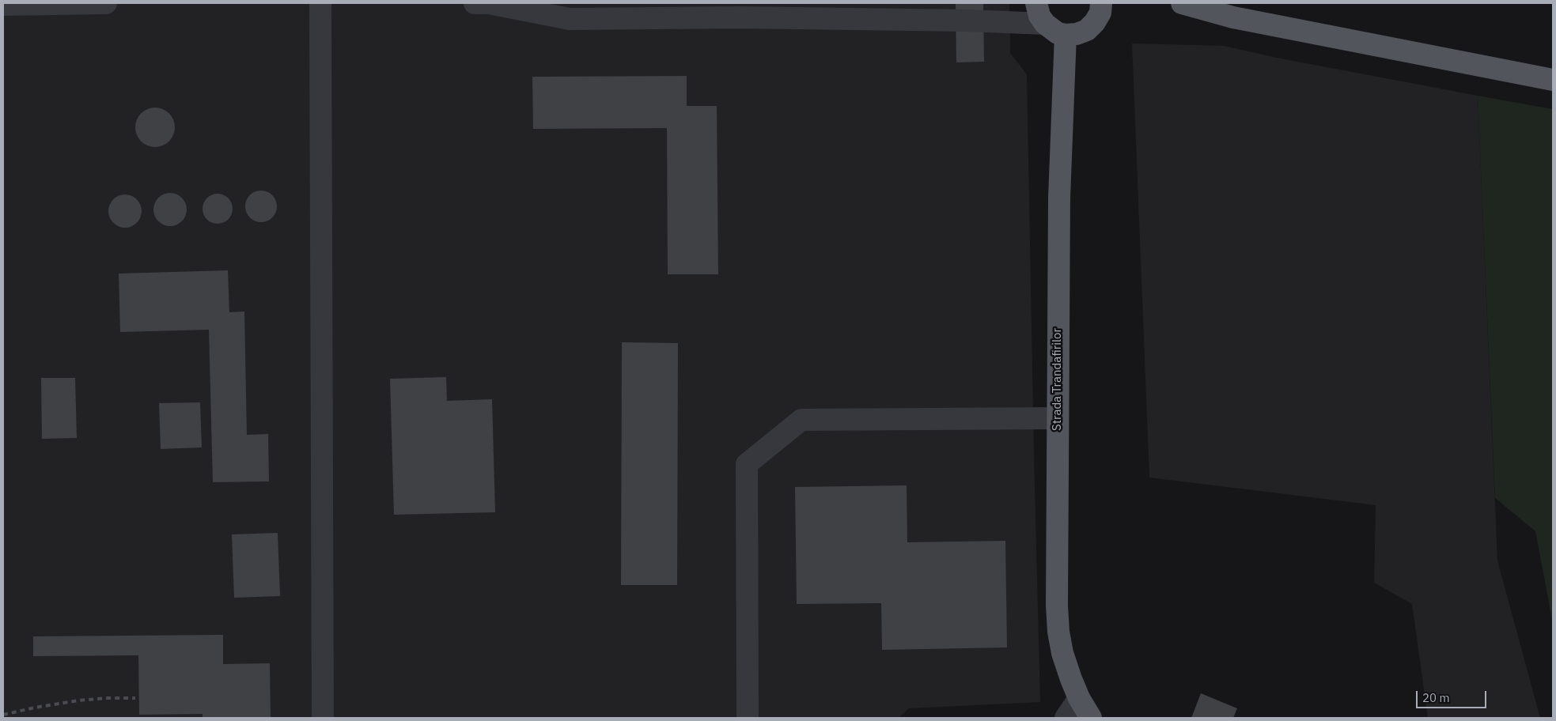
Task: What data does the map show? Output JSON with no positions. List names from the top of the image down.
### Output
{
  "streets": {
    "main road": ["Strada Trandafirilor"]
  },
  "scale_bar": "20 m"
}
